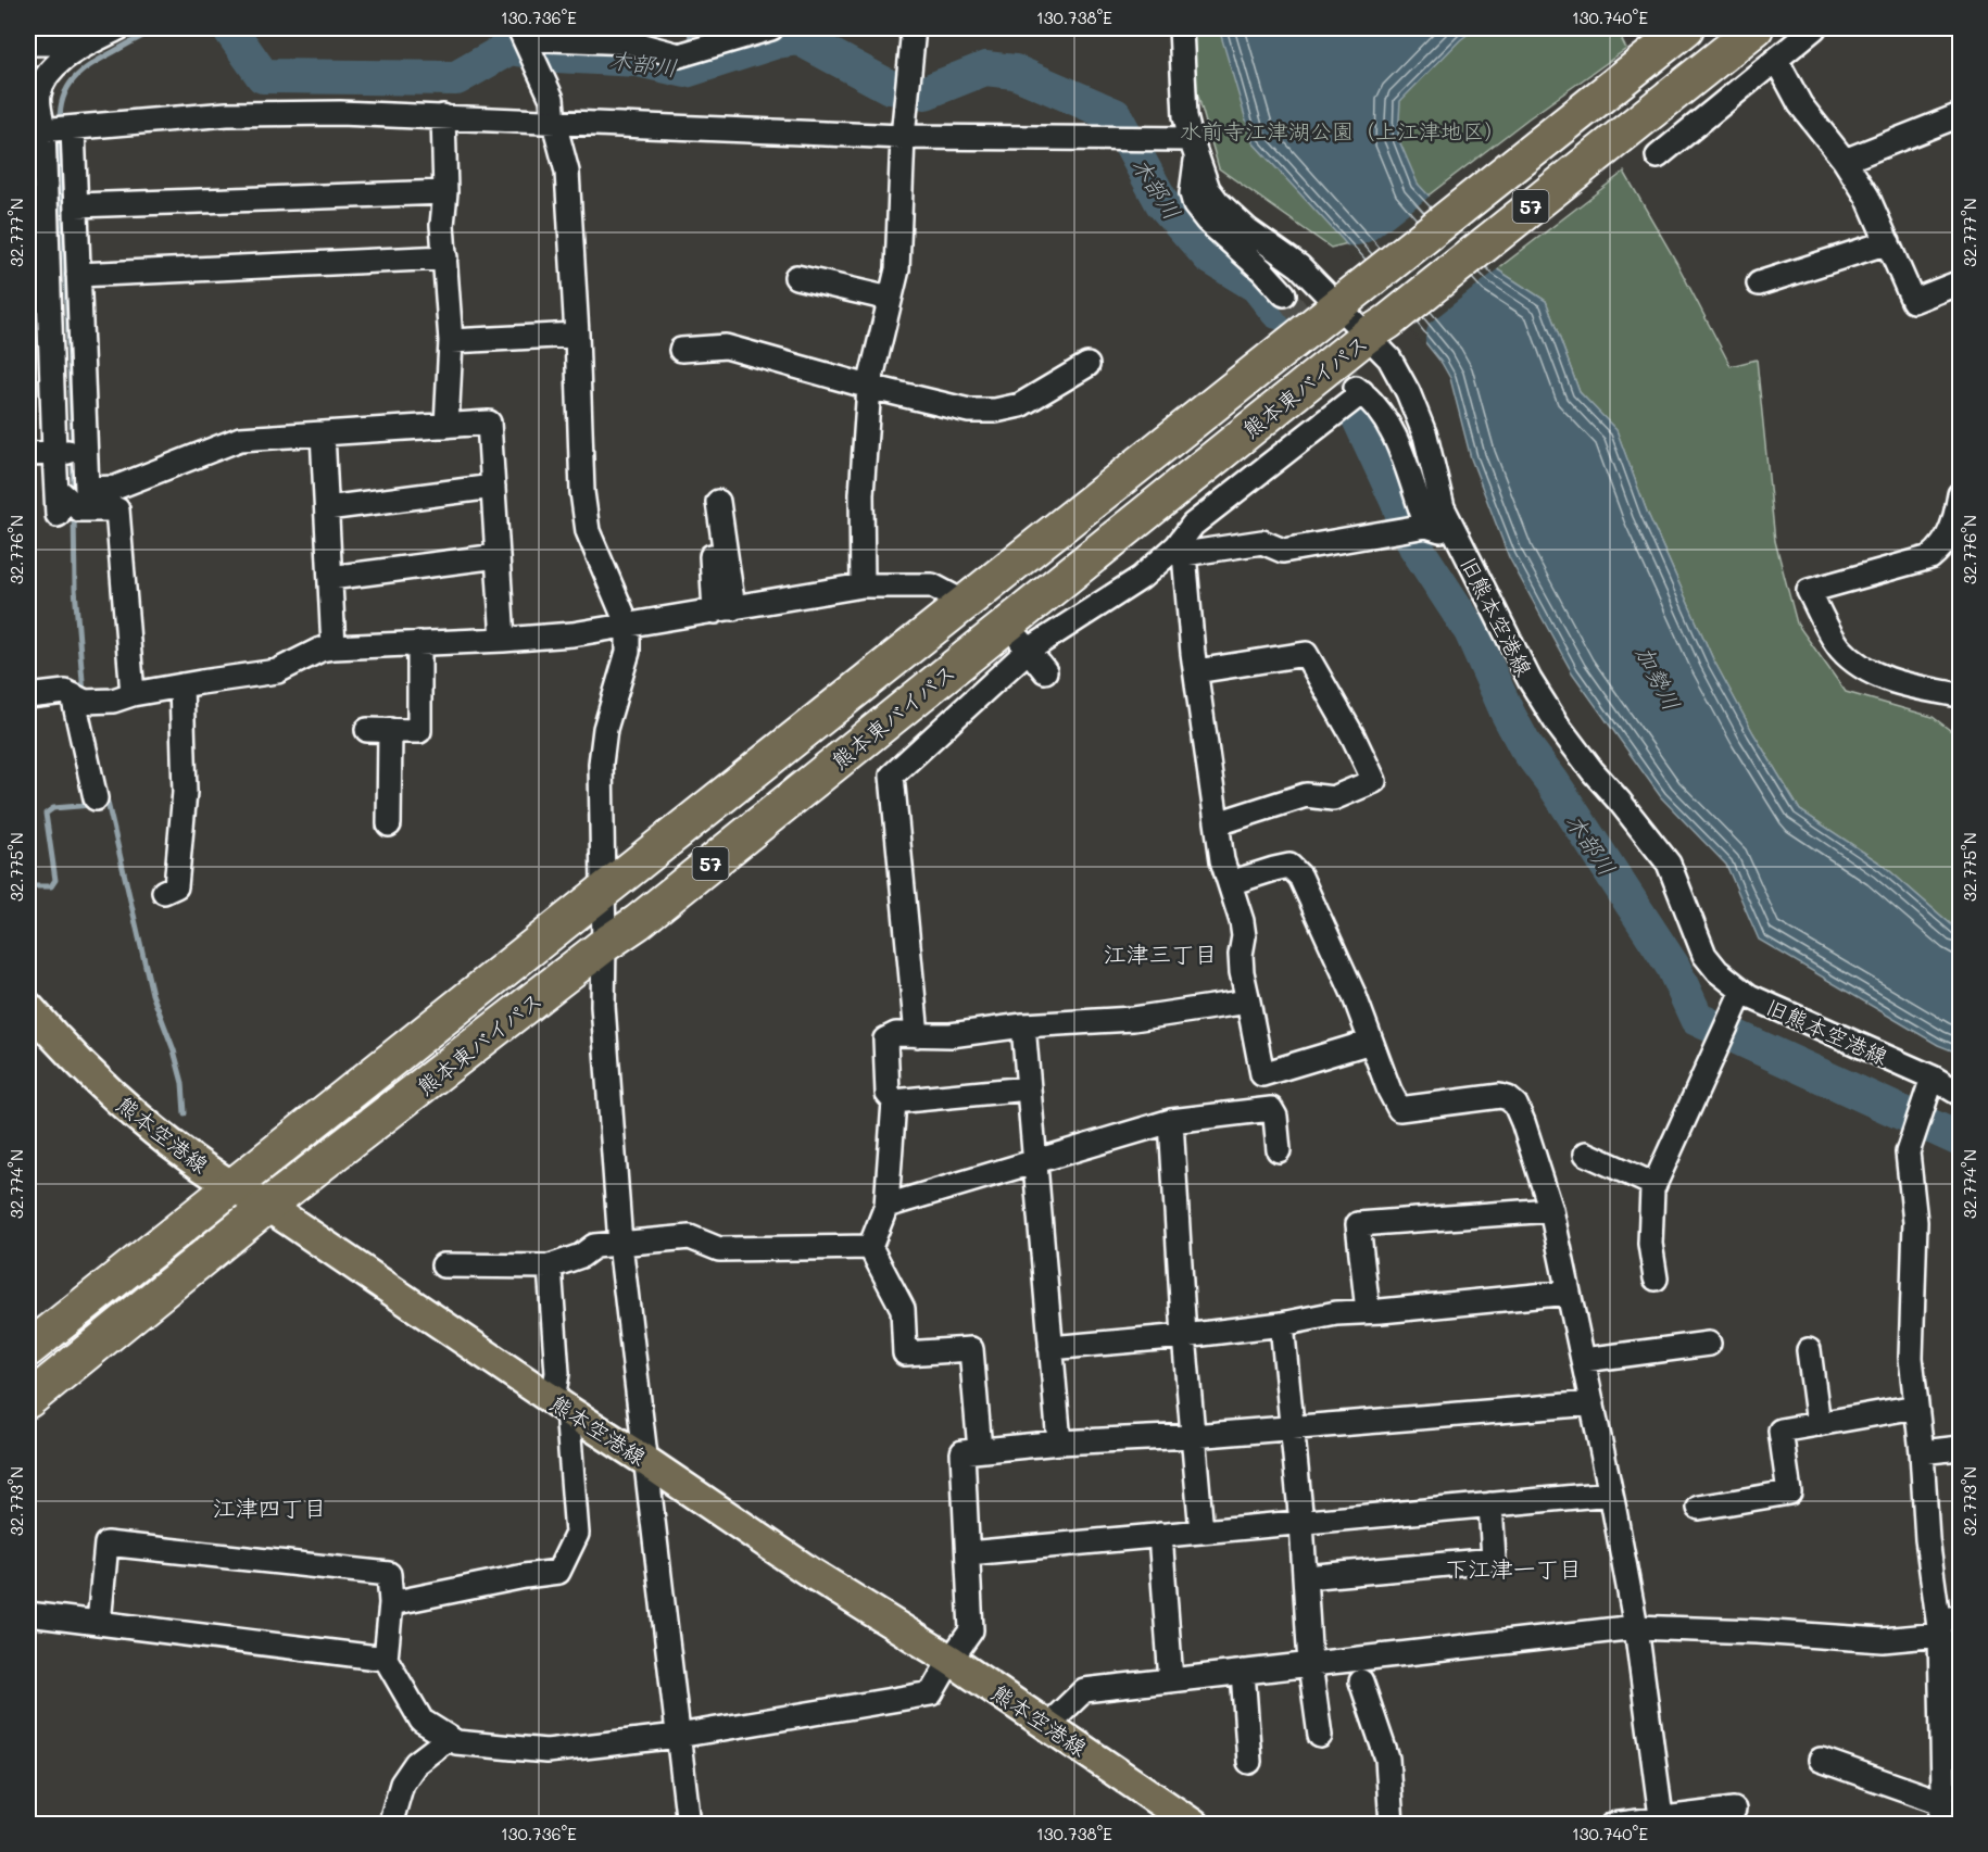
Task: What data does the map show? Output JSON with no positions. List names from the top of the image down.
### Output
{
  "streets": {
    "highway": ["57", "熊本東バイパス"],
    "main road": ["熊本空港線"],
    "street": ["旧熊本空港線"]
  },
  "crossings": [
    ["熊本東バイパス", "旧熊本空港線"],
    ["熊本東バイパス", "熊本空港線"]
  ],
  "districts": ["江津三丁目", "江津四丁目", "下江津一丁目"],
  "water": ["木部川", "加勢川"],
  "parks": ["水前寺江津湖公園（上江津地区）"],
  "coordinates": [
    "130.736°E",
    "130.738°E",
    "130.740°E",
    "32.777°N",
    "32.776°N",
    "32.775°N",
    "32.774°N",
    "32.773°N"
  ]
}
